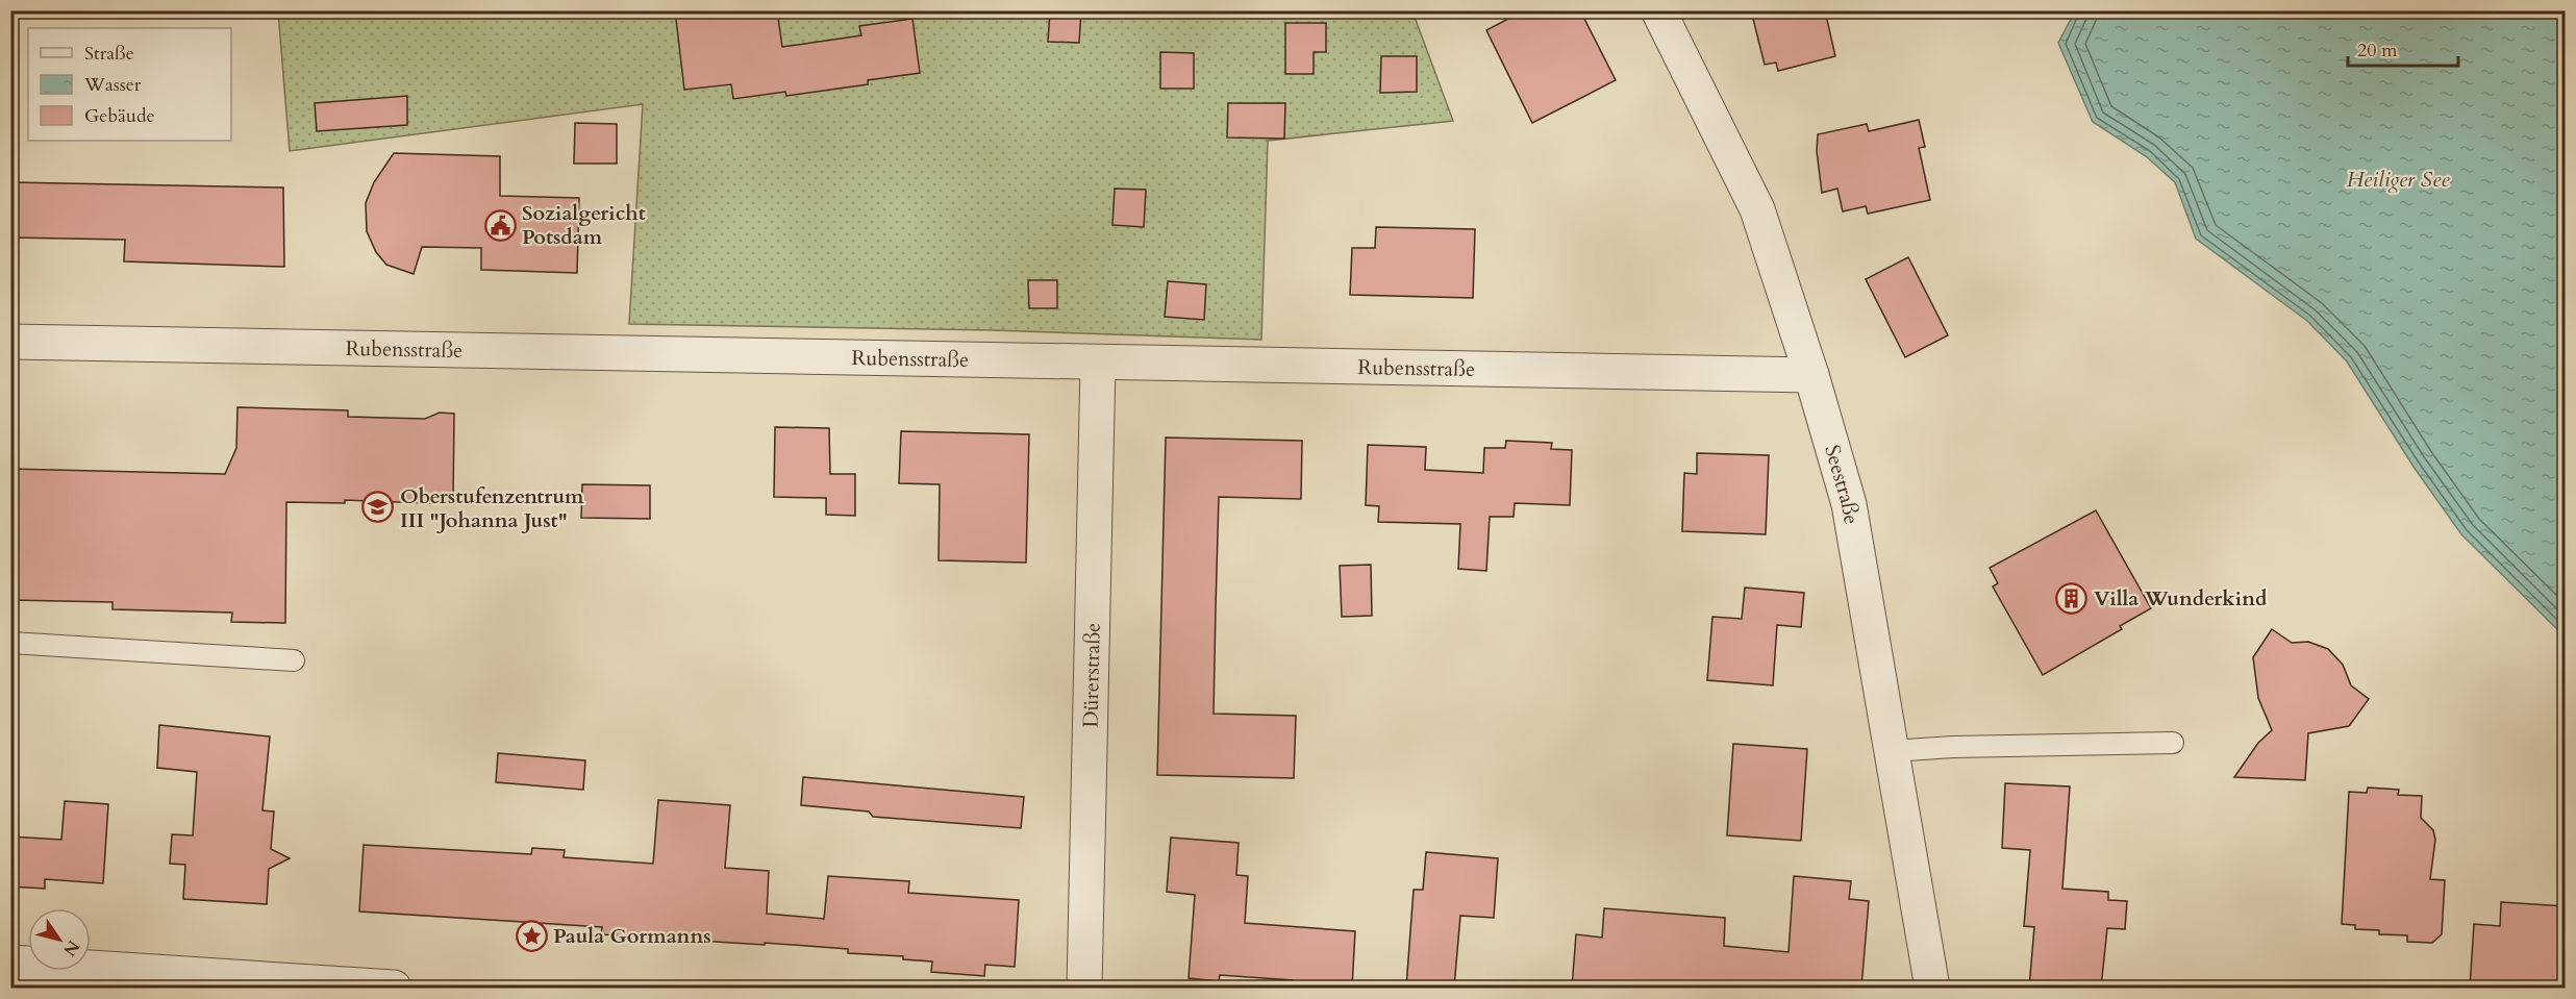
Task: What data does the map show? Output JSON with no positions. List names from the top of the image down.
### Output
{
  "streets": {
    "street": ["Rubensstraße", "Seestraße", "Dürerstraße"]
  },
  "crossings": [
    ["Rubensstraße", "Seestraße"],
    ["Rubensstraße", "Dürerstraße"]
  ],
  "water": ["Heiliger See"],
  "places": {
    "public building": ["Sozialgericht Potsdam"],
    "school or university": ["Oberstufenzentrum III \"Johanna Just\""],
    "building": ["Villa Wunderkind"],
    "place": ["Paula Gormanns"]
  },
  "legend": ["Straße", "Wasser", "Gebäude"],
  "scale_bar": "20 m",
  "north": "bottom right"
}
